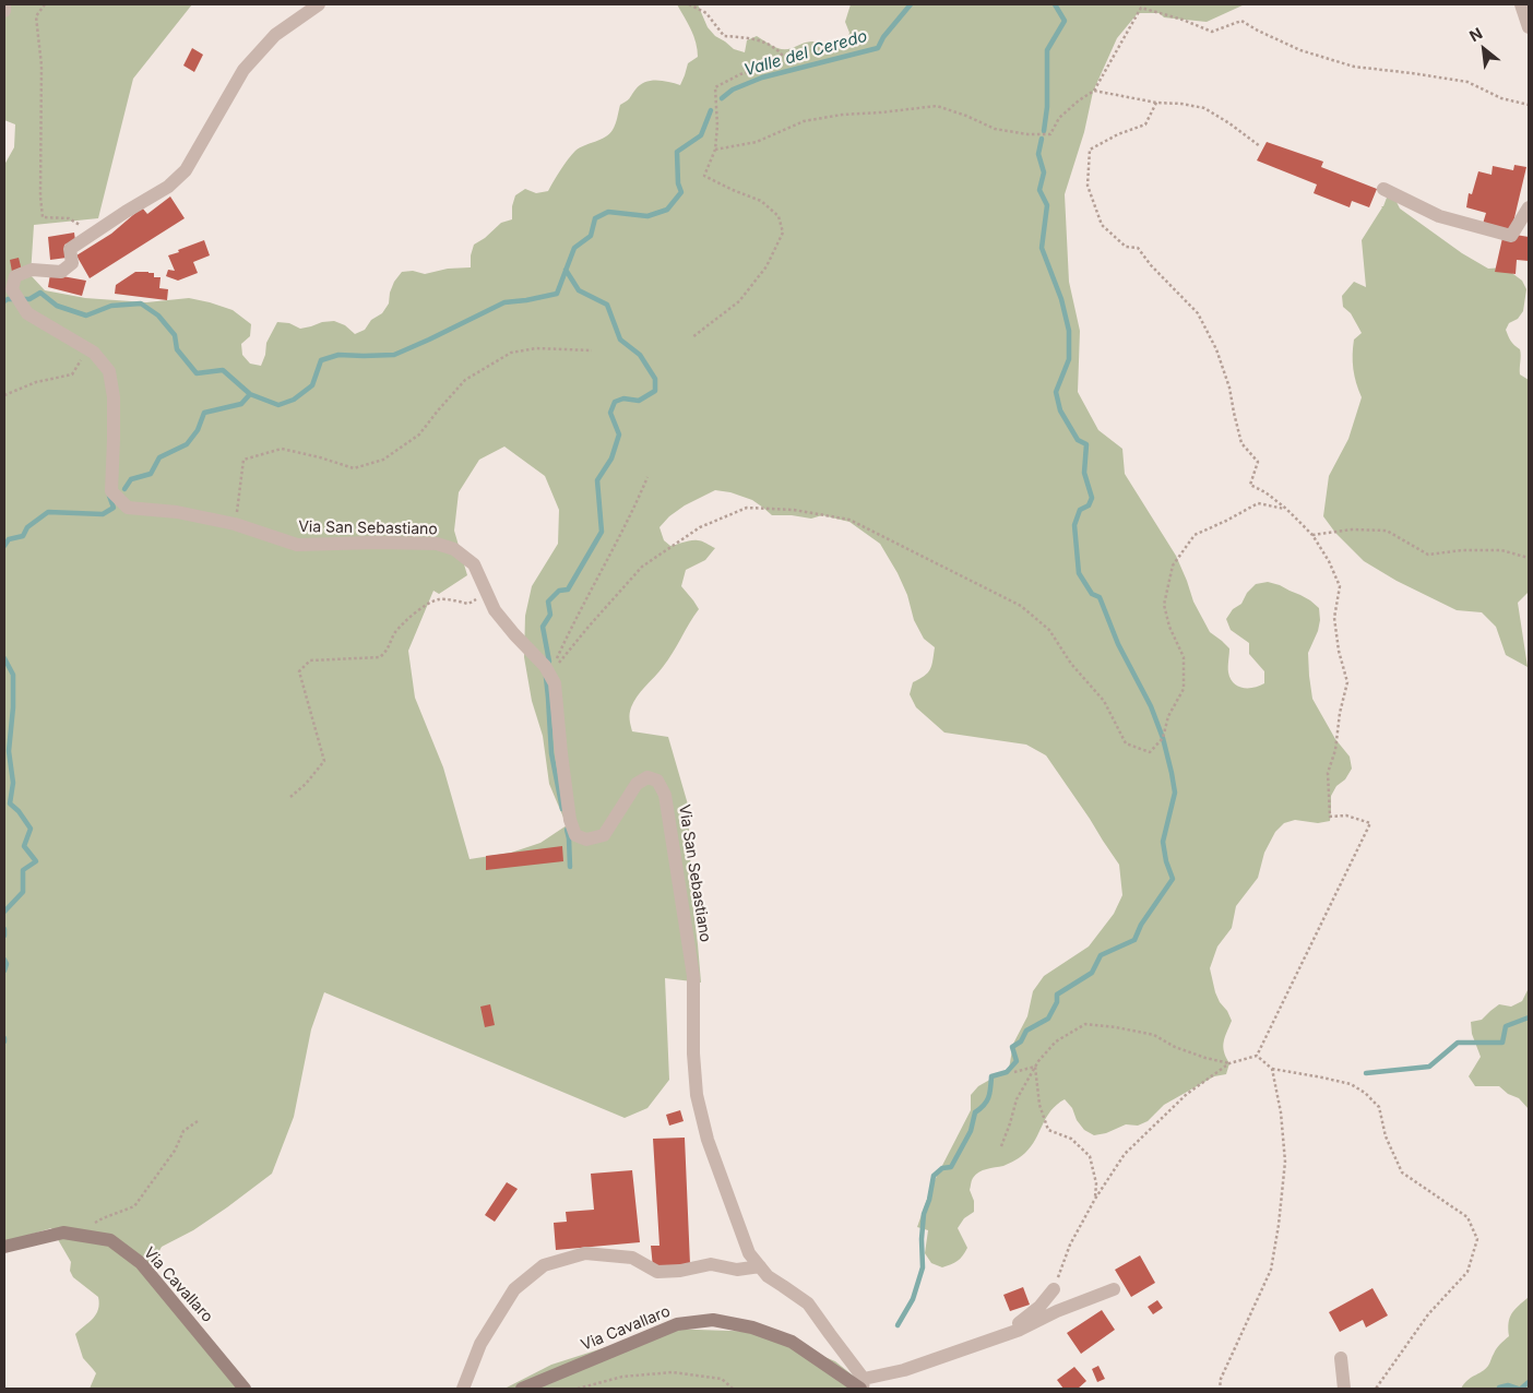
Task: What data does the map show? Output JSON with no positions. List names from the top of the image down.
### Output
{
  "streets": {
    "street": ["Via San Sebastiano", "Via Cavallaro"]
  },
  "crossings": [
    ["Via San Sebastiano", "Via Cavallaro"]
  ],
  "water": ["Valle del Ceredo"],
  "north": "top left"
}
